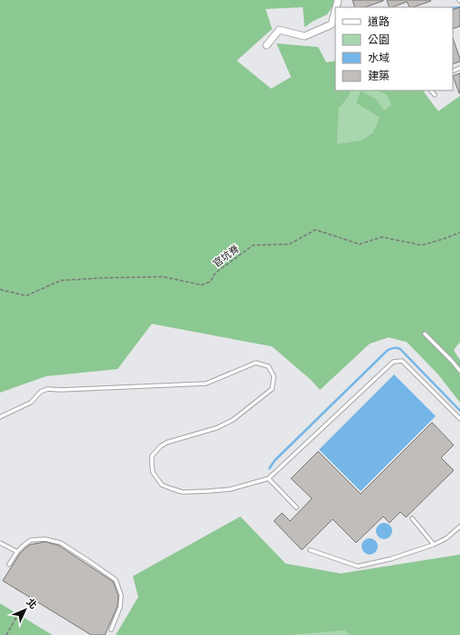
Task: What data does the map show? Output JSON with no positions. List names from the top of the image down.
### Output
{
  "streets": {
    "path": ["官坑脊"]
  },
  "legend": [
    "道路",
    "公園",
    "水域",
    "建築"
  ],
  "north": "top right"
}
